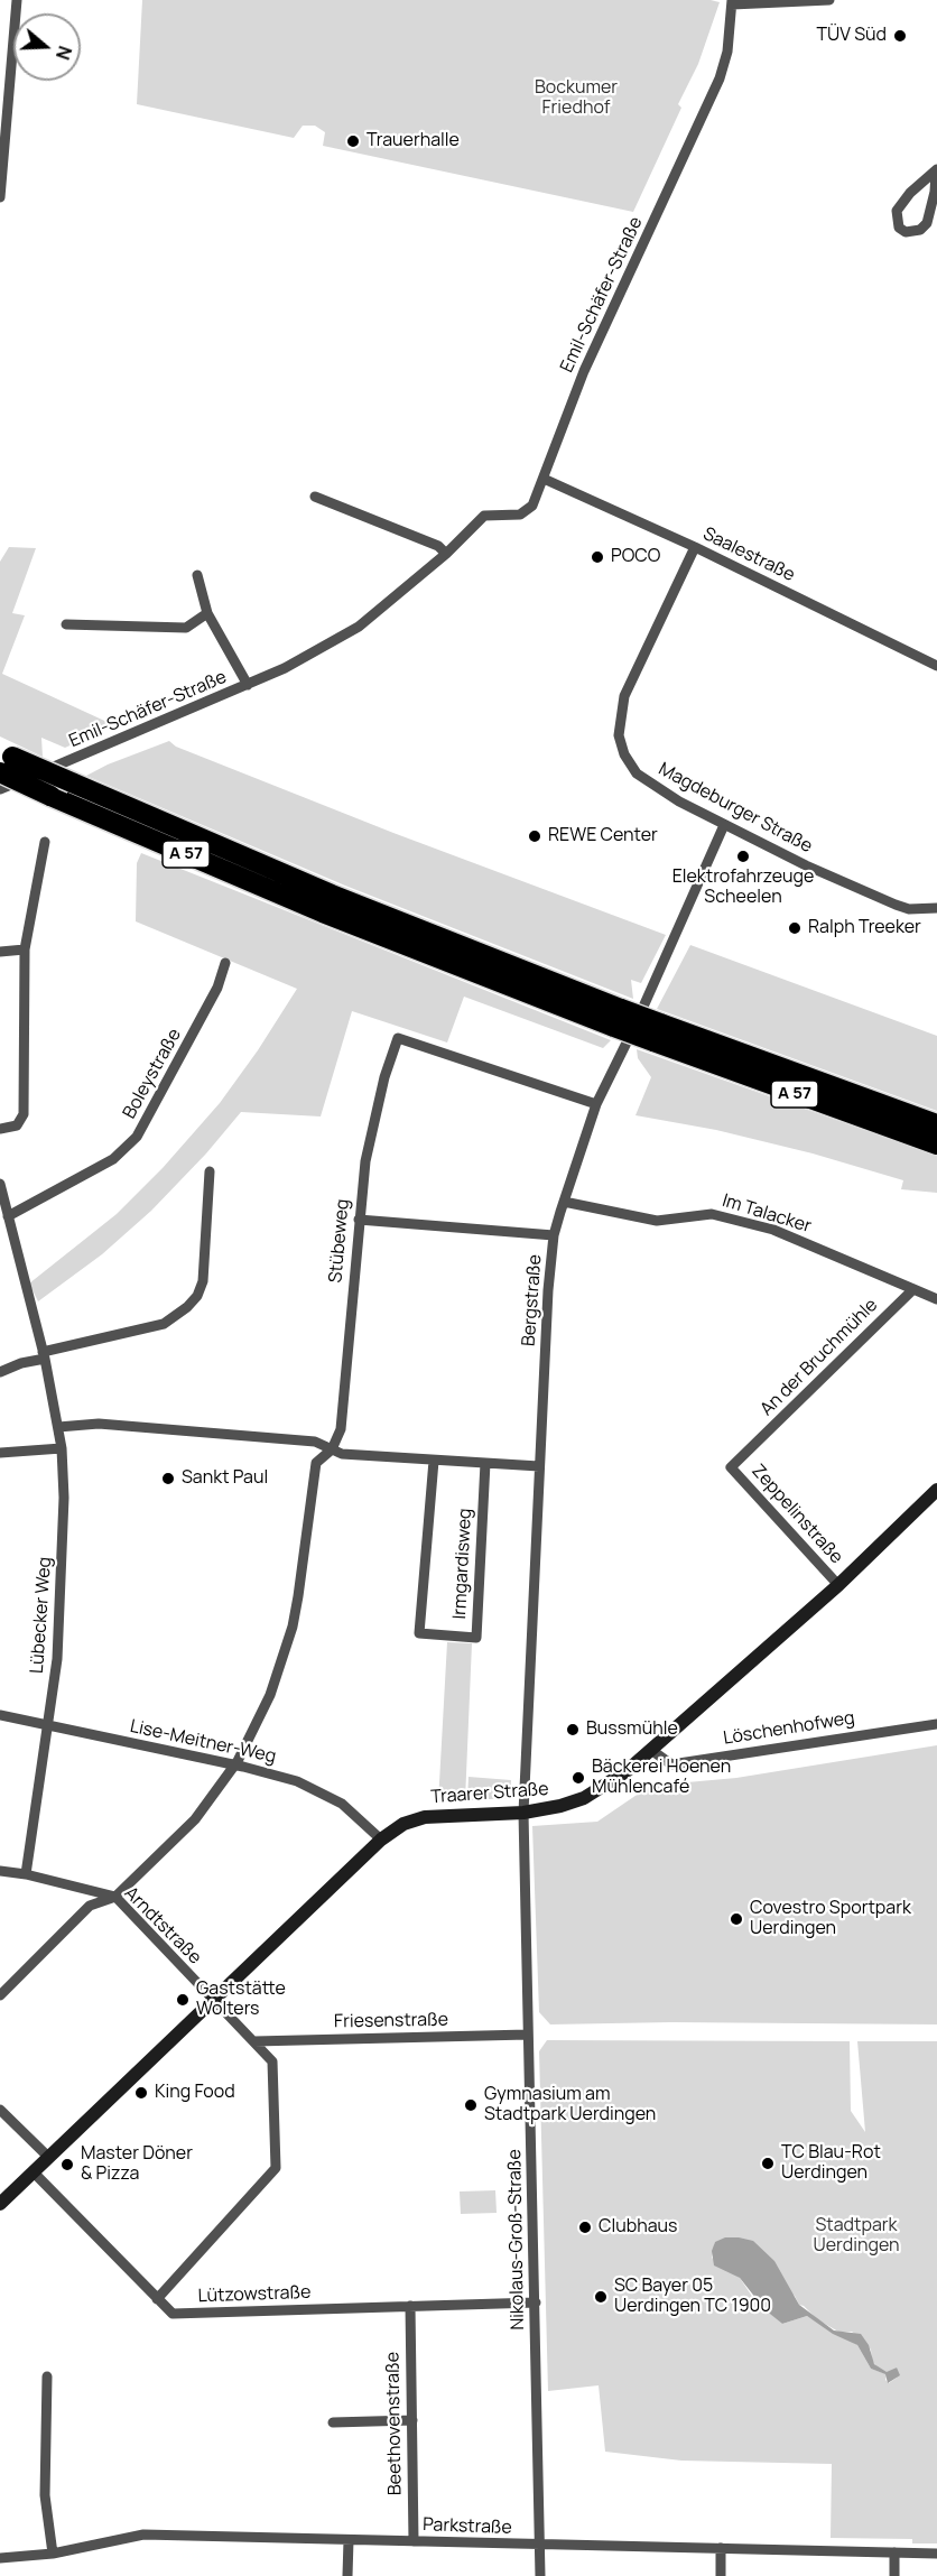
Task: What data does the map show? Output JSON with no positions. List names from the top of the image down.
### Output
{
  "streets": {
    "highway": ["A 57"],
    "street": [
      "Emil-Schäfer-Straße",
      "Saalestraße",
      "Magdeburger Straße",
      "Boleystraße",
      "Im Talacker",
      "Stübeweg",
      "Bergstraße",
      "An der Bruchmühle",
      "Zeppelinstraße",
      "Irmgardisweg",
      "Lübecker Weg",
      "Löschenhofweg",
      "Lise-Meitner-Weg",
      "Traarer Straße",
      "Arndtstraße",
      "Friesenstraße",
      "Nikolaus-Groß-Straße",
      "Lützowstraße",
      "Beethovenstraße",
      "Parkstraße"
    ]
  },
  "crossings": [
    ["Emil-Schäfer-Straße", "Saalestraße"],
    ["Saalestraße", "Magdeburger Straße"],
    ["Magdeburger Straße", "Bergstraße"],
    ["Boleystraße", "Lübecker Weg"],
    ["Im Talacker", "Bergstraße"],
    ["Im Talacker", "An der Bruchmühle"],
    ["Stübeweg", "Bergstraße"],
    ["Stübeweg", "Lise-Meitner-Weg"],
    ["Stübeweg", "Arndtstraße"],
    ["Bergstraße", "Traarer Straße"],
    ["Bergstraße", "Nikolaus-Groß-Straße"],
    ["An der Bruchmühle", "Zeppelinstraße"],
    ["Zeppelinstraße", "Traarer Straße"],
    ["Lübecker Weg", "Lise-Meitner-Weg"],
    ["Lübecker Weg", "Arndtstraße"],
    ["Löschenhofweg", "Traarer Straße"],
    ["Lise-Meitner-Weg", "Traarer Straße"],
    ["Traarer Straße", "Arndtstraße"],
    ["Traarer Straße", "Nikolaus-Groß-Straße"],
    ["Traarer Straße", "Lützowstraße"],
    ["Arndtstraße", "Friesenstraße"],
    ["Arndtstraße", "Lützowstraße"],
    ["Friesenstraße", "Nikolaus-Groß-Straße"],
    ["Nikolaus-Groß-Straße", "Lützowstraße"],
    ["Nikolaus-Groß-Straße", "Parkstraße"],
    ["Lützowstraße", "Beethovenstraße"],
    ["Beethovenstraße", "Parkstraße"]
  ],
  "parks": ["Bockumer Friedhof", "Stadtpark Uerdingen"],
  "places": [
    "TÜV Süd",
    "Trauerhalle",
    "POCO",
    "REWE Center",
    "Elektrofahrzeuge Scheelen",
    "Ralph Treeker",
    "Sankt Paul",
    "Bussmühle",
    "Bäckerei Hoenen Mühlencafé",
    "Covestro Sportpark Uerdingen",
    "Gaststätte Wolters",
    "King Food",
    "Gymnasium am Stadtpark Uerdingen",
    "TC Blau-Rot Uerdingen",
    "Master Döner & Pizza",
    "Clubhaus",
    "SC Bayer 05 Uerdingen TC 1900"
  ],
  "north": "right"
}
